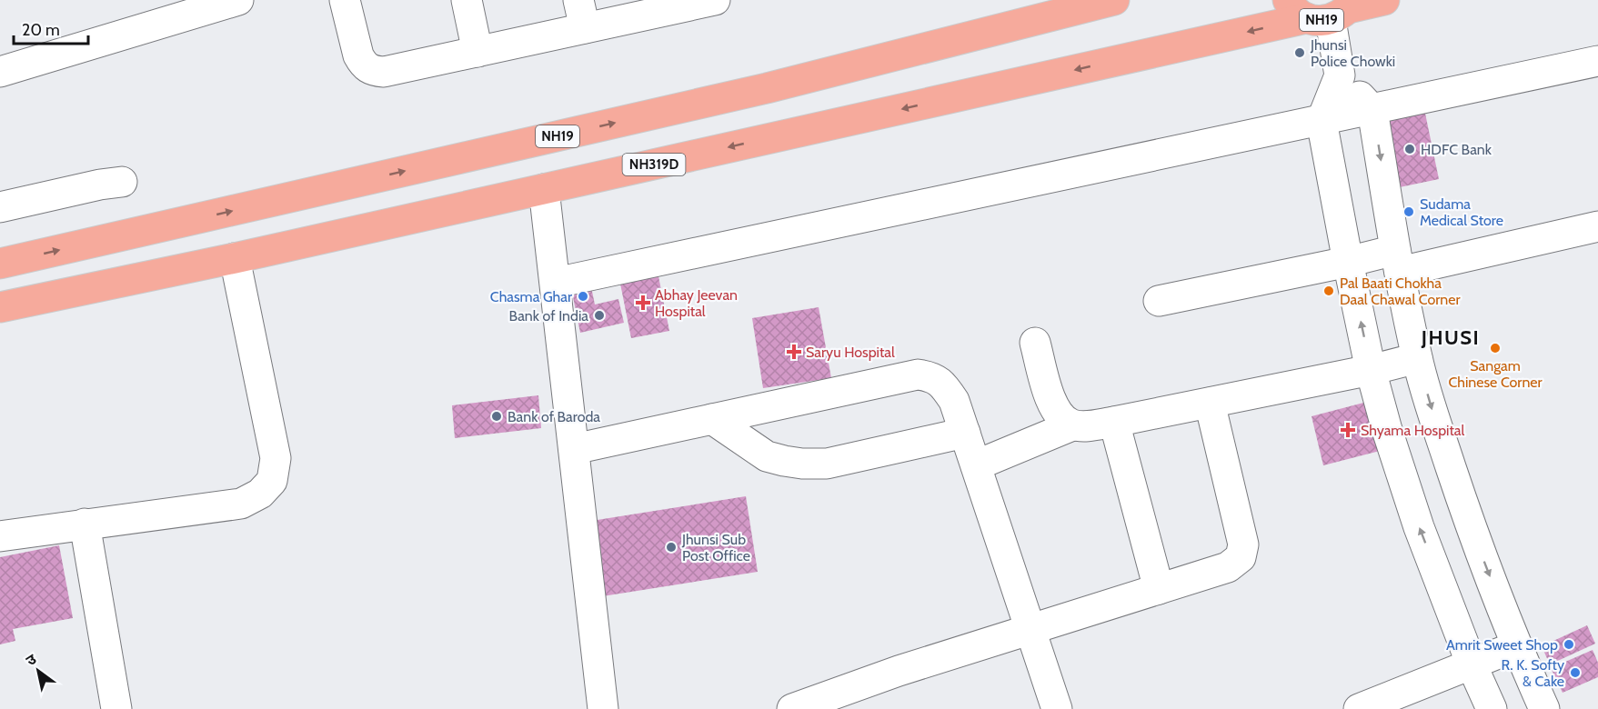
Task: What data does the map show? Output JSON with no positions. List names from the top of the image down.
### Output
{
  "streets": {
    "highway": ["NH19", "NH319D"]
  },
  "districts": ["JHUSI"],
  "places": {
    "other": [
      "Jhunsi Police Chowki",
      "HDFC Bank",
      "Sudama Medical Store",
      "Pal Baati Chokha Daal Chawal Corner",
      "Chasma Ghar",
      "Bank of India",
      "Sangam Chinese Corner",
      "Bank of Baroda",
      "Jhunsi Sub Post Office",
      "Amrit Sweet Shop",
      "R. K. Softy & Cake"
    ],
    "health": ["Abhay Jeevan Hospital", "Saryu Hospital", "Shyama Hospital"]
  },
  "scale_bar": "20 m",
  "north": "top left"
}
